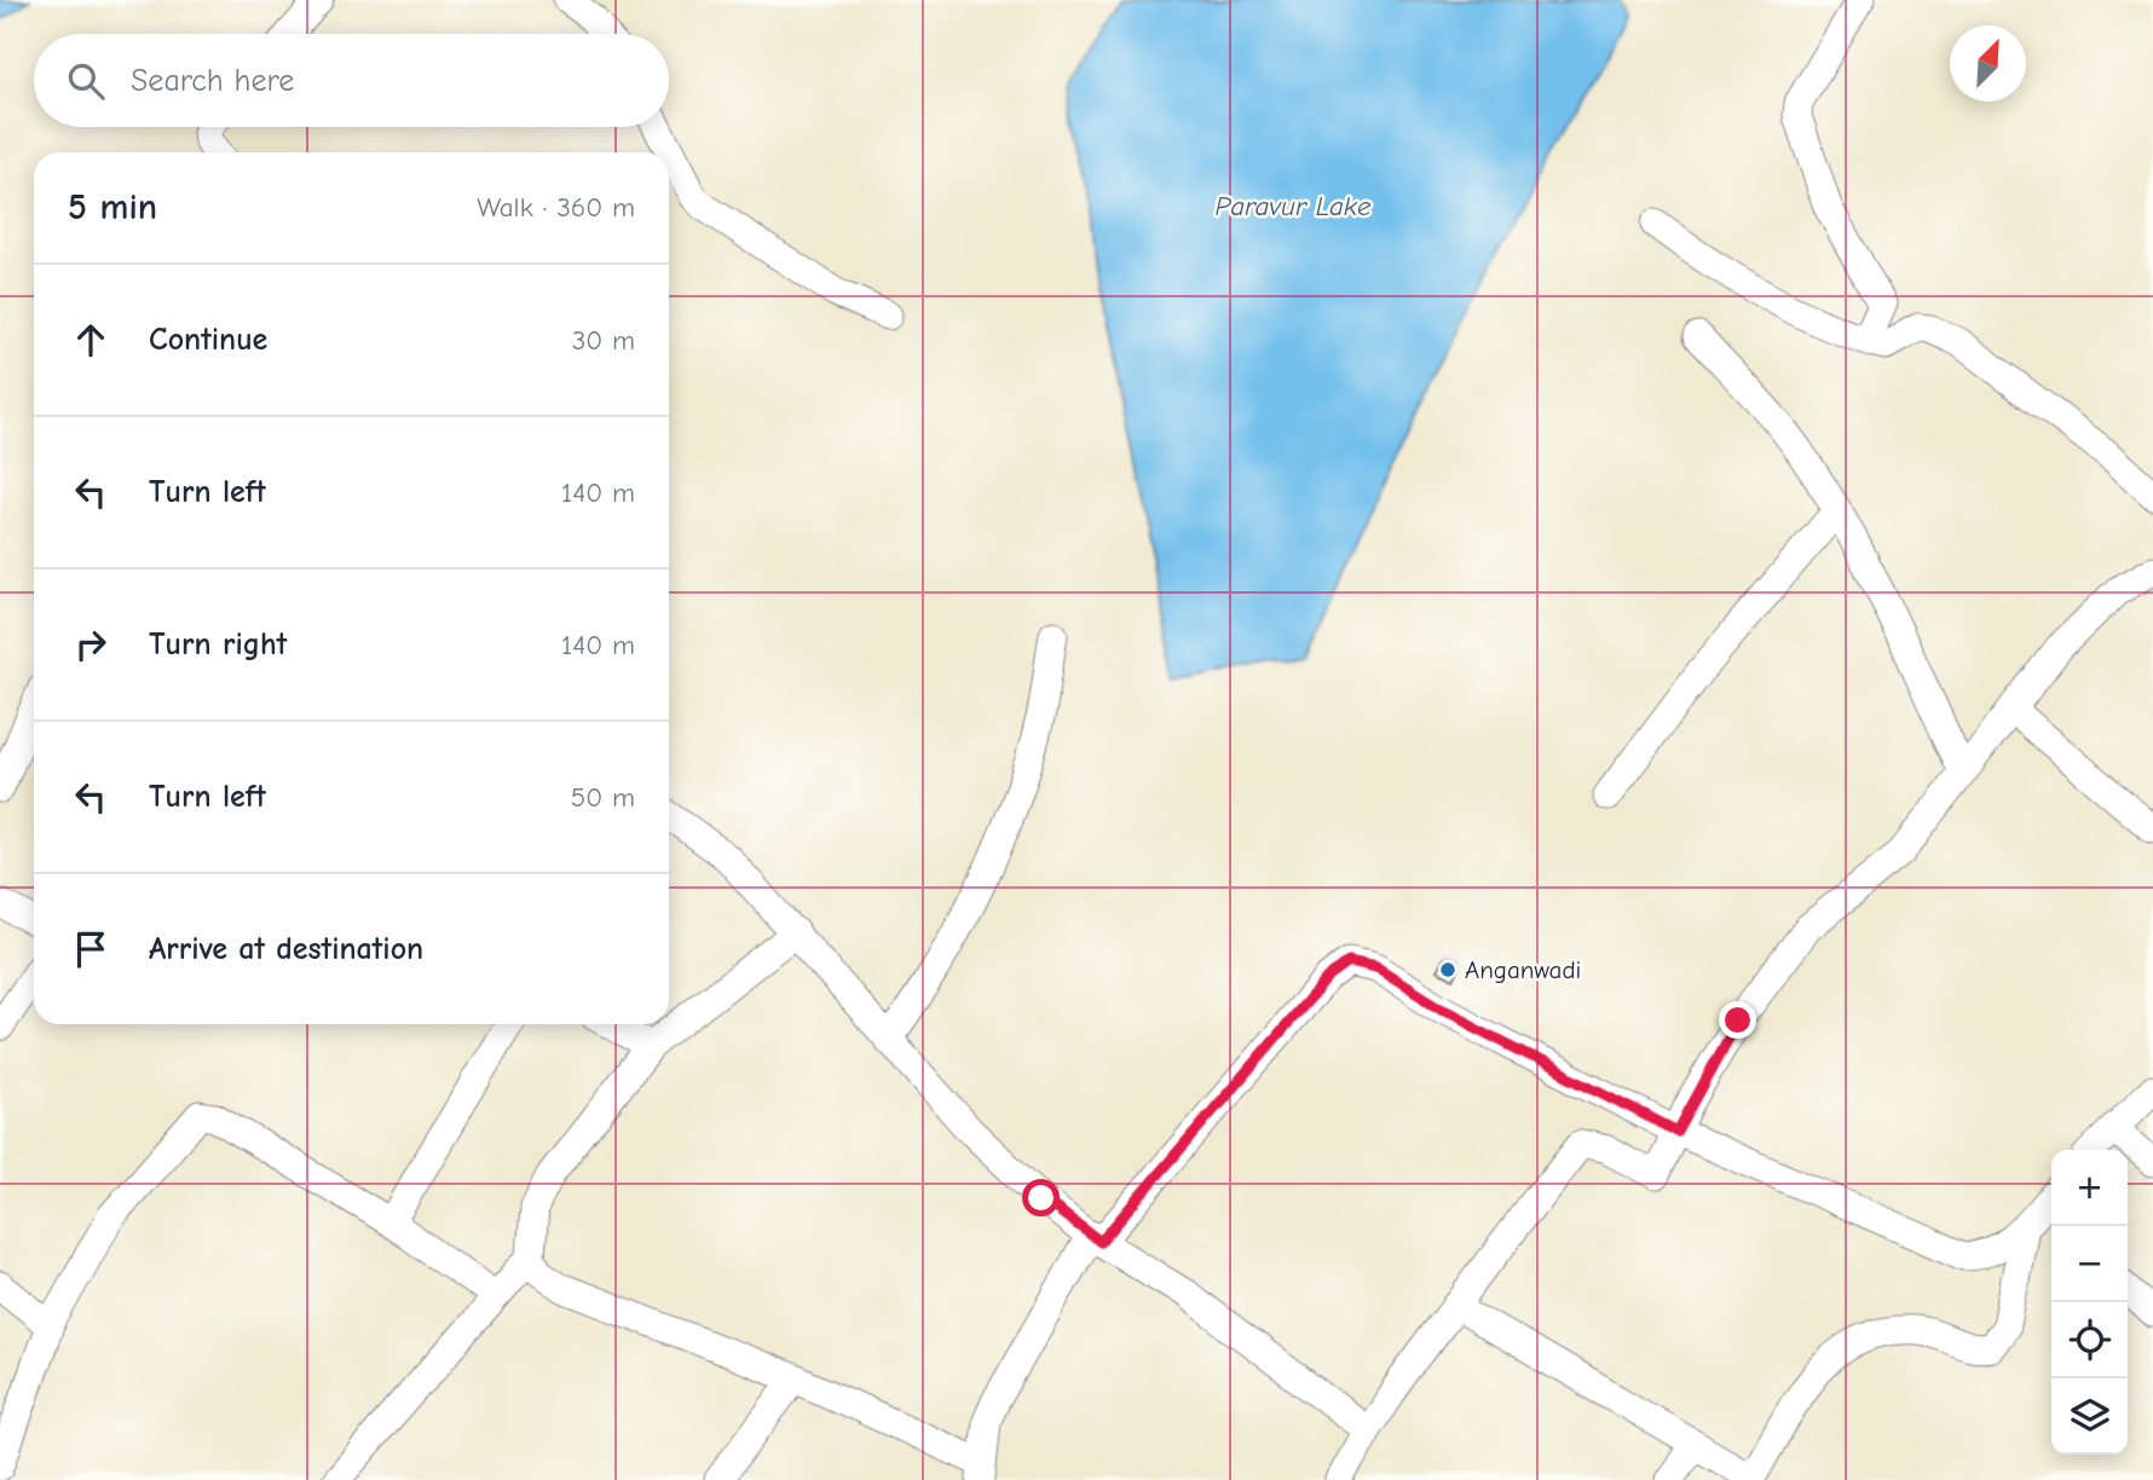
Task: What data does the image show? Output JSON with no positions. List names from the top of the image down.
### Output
{
  "water": ["Paravur Lake"],
  "places": ["Anganwadi"],
  "north": "top right",
  "page": {
    "search": "Search here",
    "heading": ["5 min", "Walk · 360 m"],
    "list": [
      ["Continue", "30 m"],
      ["Turn left", "140 m"],
      ["Turn right", "140 m"],
      ["Turn left", "50 m"],
      "Arrive at destination"
    ],
    "map_buttons": ["+", "−"]
  }
}
